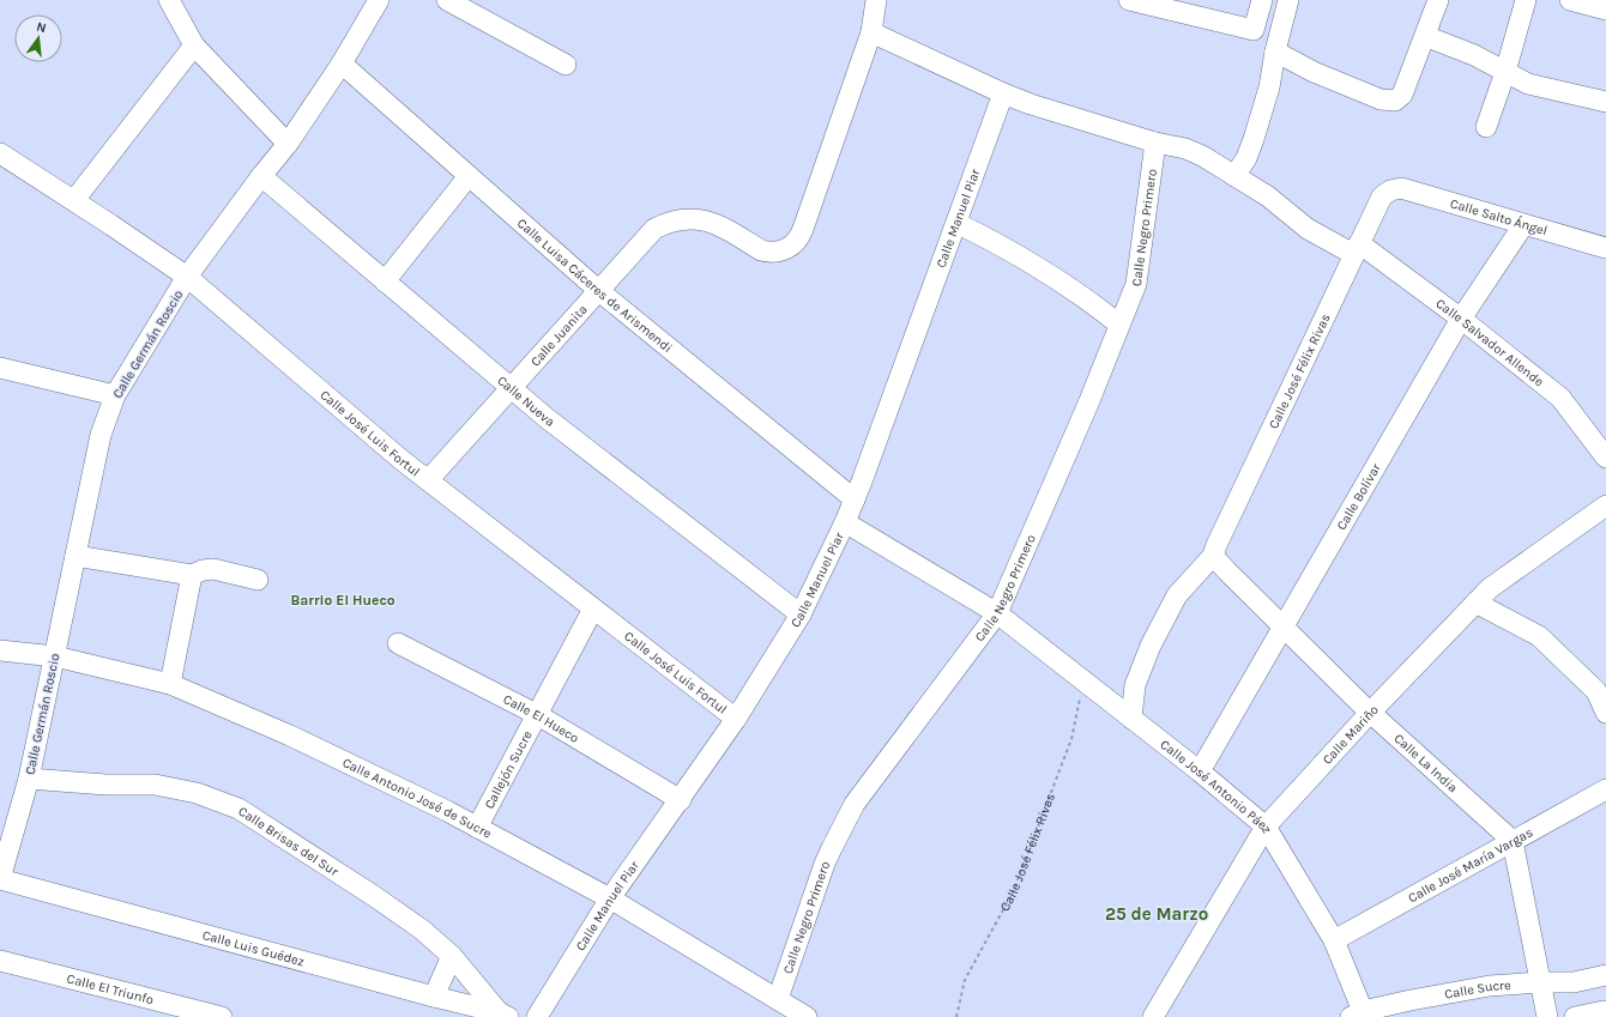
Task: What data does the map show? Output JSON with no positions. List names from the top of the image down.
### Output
{
  "streets": {
    "street": [
      "Calle Salto Ángel",
      "Calle Manuel Piar",
      "Calle Negro Primero",
      "Calle Luisa Cáceres de Arismendi",
      "Calle Juanita",
      "Calle Salvador Allende",
      "Calle Germán Roscio",
      "Calle José Félix Rivas",
      "Calle Nueva",
      "Calle José Luis Fortul",
      "Calle Bolívar",
      "Calle El Hueco",
      "Calle Mariño",
      "Calle La India",
      "Callejón Sucre",
      "Calle José Antonio Páez",
      "Calle Antonio José de Sucre",
      "Calle Brisas del Sur",
      "Calle José María Vargas",
      "Calle Luis Guédez",
      "Calle El Triunfo",
      "Calle Sucre"
    ]
  },
  "crossings": [
    ["Calle Salto Ángel", "Calle José Félix Rivas"],
    ["Calle Salto Ángel", "Calle Bolívar"],
    ["Calle Manuel Piar", "Calle Luisa Cáceres de Arismendi"],
    ["Calle Manuel Piar", "Calle Salvador Allende"],
    ["Calle Manuel Piar", "Calle Nueva"],
    ["Calle Manuel Piar", "Calle José Luis Fortul"],
    ["Calle Manuel Piar", "Calle El Hueco"],
    ["Calle Manuel Piar", "Calle Antonio José de Sucre"],
    ["Calle Negro Primero", "Calle Salvador Allende"],
    ["Calle Negro Primero", "Calle José Antonio Páez"],
    ["Calle Negro Primero", "Calle Antonio José de Sucre"],
    ["Calle Luisa Cáceres de Arismendi", "Calle Juanita"],
    ["Calle Luisa Cáceres de Arismendi", "Calle Germán Roscio"],
    ["Calle Juanita", "Calle Salvador Allende"],
    ["Calle Juanita", "Calle Nueva"],
    ["Calle Juanita", "Calle José Luis Fortul"],
    ["Calle Salvador Allende", "Calle José Félix Rivas"],
    ["Calle Salvador Allende", "Calle Bolívar"],
    ["Calle Germán Roscio", "Calle Nueva"],
    ["Calle Germán Roscio", "Calle José Luis Fortul"],
    ["Calle Germán Roscio", "Calle Antonio José de Sucre"],
    ["Calle Germán Roscio", "Calle Brisas del Sur"],
    ["Calle Germán Roscio", "Calle Luis Guédez"],
    ["Calle José Félix Rivas", "Calle La India"],
    ["Calle José Félix Rivas", "Calle José Antonio Páez"],
    ["Calle José Luis Fortul", "Callejón Sucre"],
    ["Calle Bolívar", "Calle La India"],
    ["Calle Bolívar", "Calle José Antonio Páez"],
    ["Calle El Hueco", "Callejón Sucre"],
    ["Calle Mariño", "Calle La India"],
    ["Calle Mariño", "Calle José Antonio Páez"],
    ["Calle La India", "Calle José María Vargas"],
    ["Callejón Sucre", "Calle Antonio José de Sucre"],
    ["Calle José Antonio Páez", "Calle José María Vargas"],
    ["Calle José Antonio Páez", "Calle Sucre"],
    ["Calle Brisas del Sur", "Calle Luis Guédez"]
  ],
  "districts": ["Barrio El Hueco", "25 de Marzo"],
  "north": "top"
}
